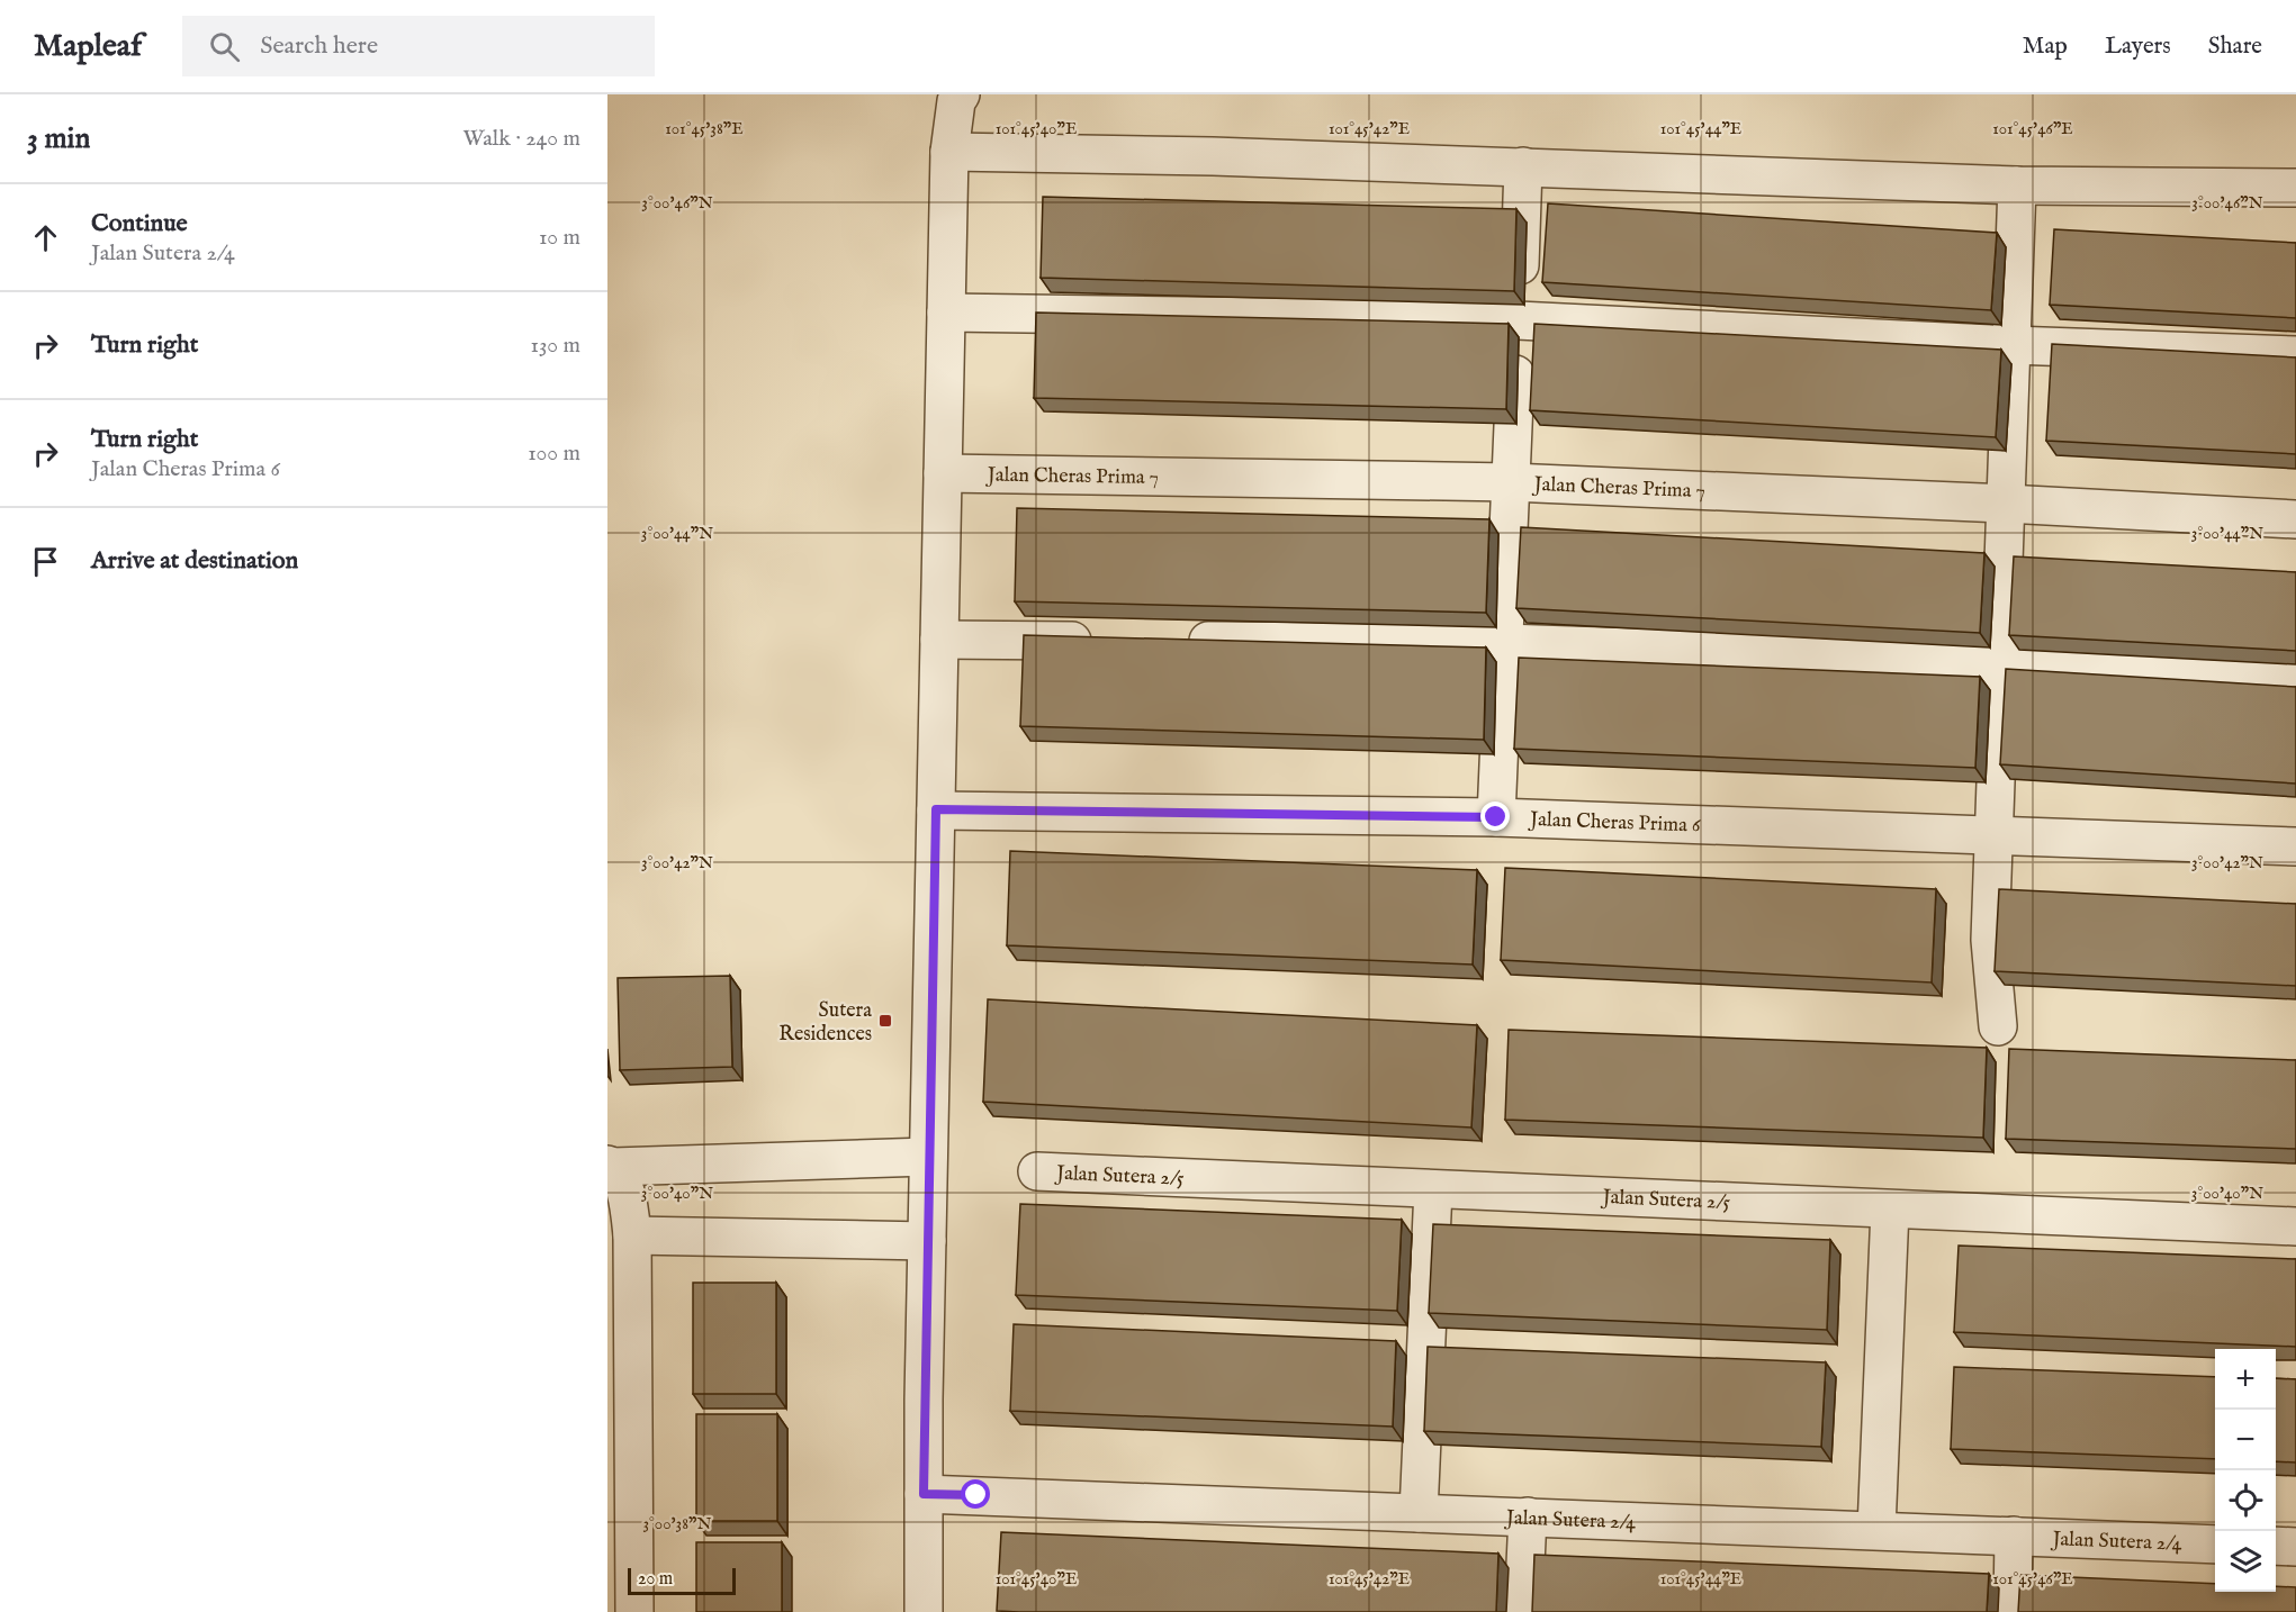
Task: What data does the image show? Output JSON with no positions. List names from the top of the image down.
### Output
{
  "streets": {
    "street": [
      "Jalan Cheras Prima 7",
      "Jalan Cheras Prima 6",
      "Jalan Sutera 2/5",
      "Jalan Sutera 2/4"
    ]
  },
  "places": {
    "transit": ["Sutera Residences"]
  },
  "scale_bar": "20 m",
  "page": {
    "header": "Mapleaf",
    "search": "Search here",
    "nav": ["Map", "Layers", "Share"],
    "heading": ["3 min", "Walk · 240 m"],
    "list": [
      ["Continue", "Jalan Sutera 2/4", "10 m"],
      ["Turn right", "130 m"],
      ["Turn right", "Jalan Cheras Prima 6", "100 m"],
      "Arrive at destination"
    ],
    "map_buttons": ["+", "−"],
    "scale": "20 m"
  },
  "coordinates": [
    "101°45'38\"E",
    "101°45'40\"E",
    "101°45'42\"E",
    "101°45'44\"E",
    "101°45'46\"E",
    "3°00'46\"N",
    "3°00'44\"N",
    "3°00'42\"N",
    "3°00'40\"N",
    "3°00'38\"N"
  ]
}
